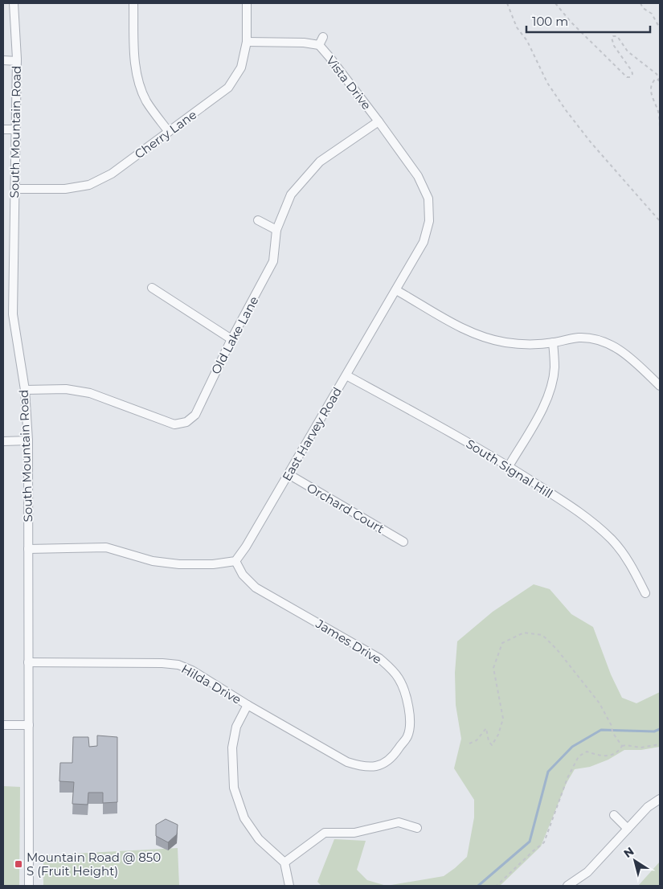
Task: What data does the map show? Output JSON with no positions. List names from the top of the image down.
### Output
{
  "streets": {
    "street": [
      "Vista Drive",
      "South Mountain Road",
      "Cherry Lane",
      "Old Lake Lane",
      "East Harvey Road",
      "South Signal Hill",
      "Orchard Court",
      "James Drive",
      "Hilda Drive"
    ]
  },
  "crossings": [
    ["Vista Drive", "Cherry Lane"],
    ["Vista Drive", "Old Lake Lane"],
    ["Vista Drive", "East Harvey Road"],
    ["South Mountain Road", "Cherry Lane"],
    ["South Mountain Road", "Old Lake Lane"],
    ["South Mountain Road", "Hilda Drive"],
    ["Old Lake Lane", "East Harvey Road"],
    ["East Harvey Road", "South Signal Hill"],
    ["East Harvey Road", "Orchard Court"],
    ["East Harvey Road", "James Drive"],
    ["James Drive", "Hilda Drive"]
  ],
  "places": {
    "transit": ["Mountain Road @ 850 S (Fruit Height)"]
  },
  "scale_bar": "100 m",
  "north": "top left"
}
